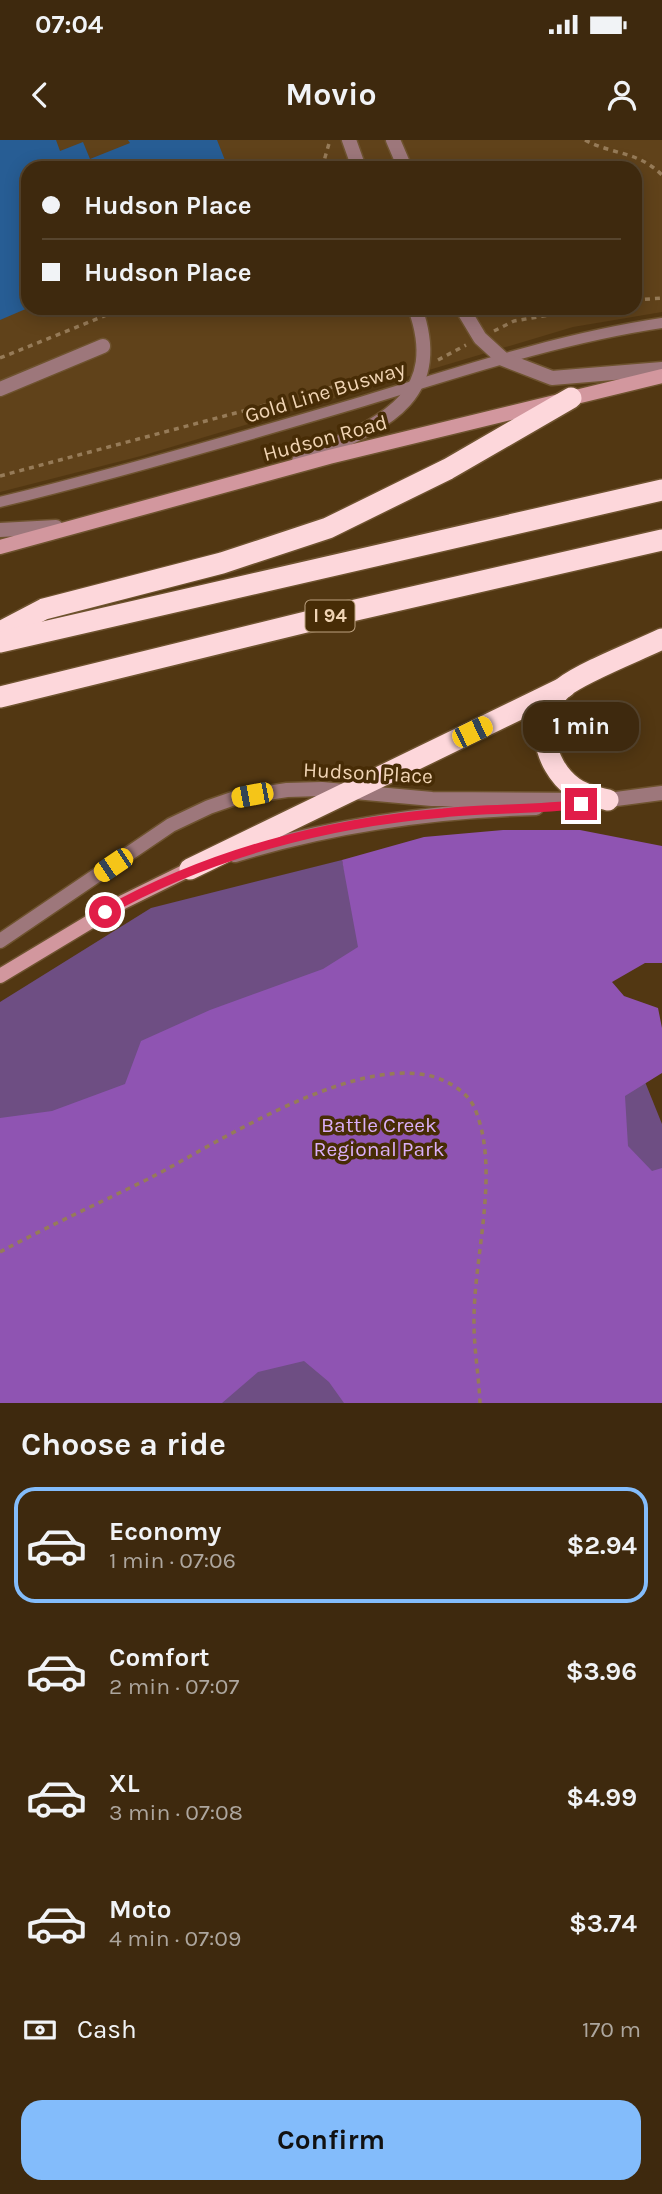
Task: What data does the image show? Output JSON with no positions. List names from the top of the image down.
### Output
{
  "streets": {
    "highway": ["I 94"],
    "street": ["Hudson Road", "Hudson Place"],
    "lane": ["Gold Line Busway"]
  },
  "parks": ["Battle Creek Regional Park"],
  "page": {
    "status": "07:04",
    "header": "Movio",
    "banner": ["Hudson Place", "Hudson Place"],
    "bubble": "1 min",
    "heading": "Choose a ride",
    "list": [
      {
        "name": "Economy",
        "note": "1 min · 07:06",
        "value": "$2.94"
      },
      {
        "name": "Comfort",
        "note": "2 min · 07:07",
        "value": "$3.96"
      },
      {
        "name": "XL",
        "note": "3 min · 07:08",
        "value": "$4.99"
      },
      {
        "name": "Moto",
        "note": "4 min · 07:09",
        "value": "$3.74"
      }
    ],
    "pay": ["Cash", "170 m"],
    "buttons": "Confirm"
  }
}
